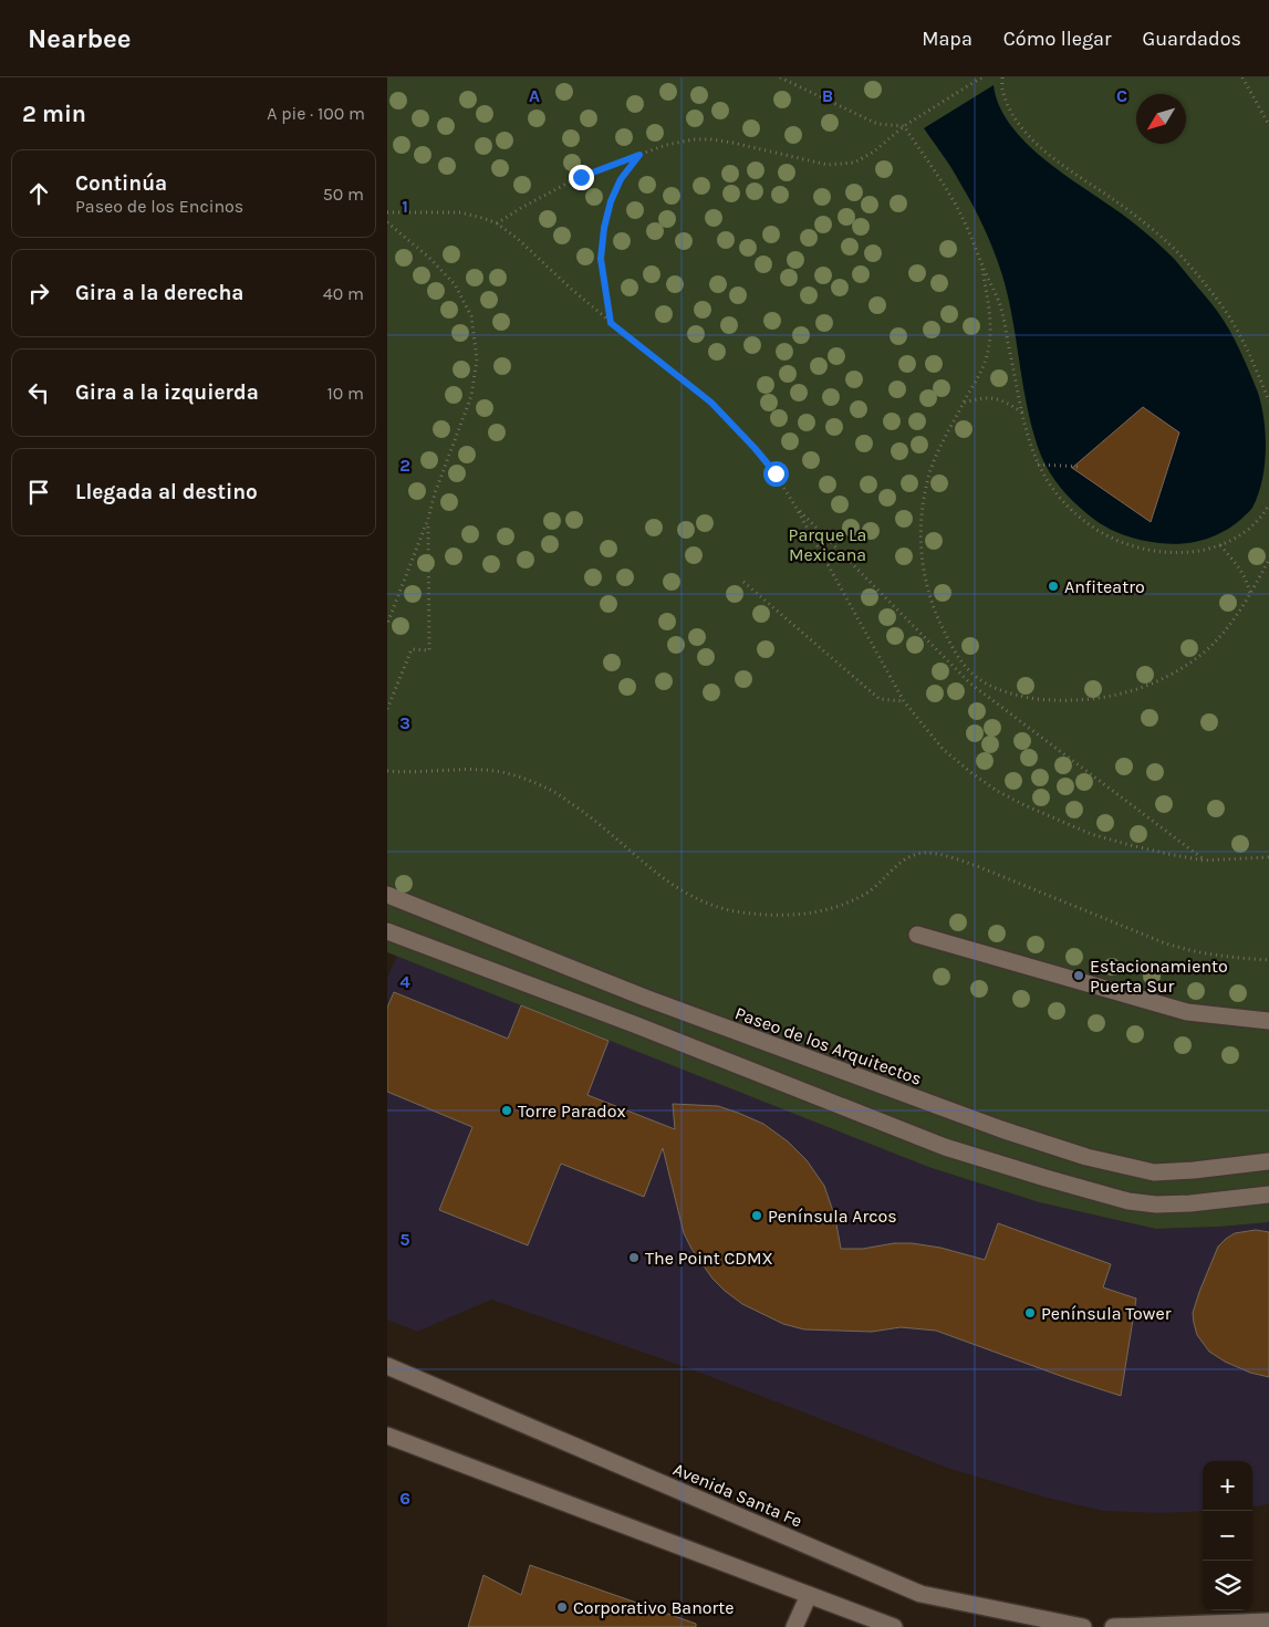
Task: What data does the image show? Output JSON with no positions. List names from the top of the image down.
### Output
{
  "streets": {
    "street": ["Paseo de los Arquitectos", "Avenida Santa Fe"]
  },
  "parks": ["Parque La Mexicana"],
  "places": [
    "Anfiteatro",
    "Estacionamiento Puerta Sur",
    "Torre Paradox",
    "Península Arcos",
    "The Point CDMX",
    "Península Tower",
    "Corporativo Banorte"
  ],
  "north": "bottom left",
  "page": {
    "header": "Nearbee",
    "nav": ["Mapa", "Cómo llegar", "Guardados"],
    "heading": ["2 min", "A pie · 100 m"],
    "list": [
      ["Continúa", "Paseo de los Encinos", "50 m"],
      ["Gira a la derecha", "40 m"],
      ["Gira a la izquierda", "10 m"],
      "Llegada al destino"
    ],
    "map_buttons": ["+", "−"]
  },
  "grid": {
    "columns": ["A", "B", "C"],
    "rows": [
      "1",
      "2",
      "3",
      "4",
      "5",
      "6"
    ]
  }
}
